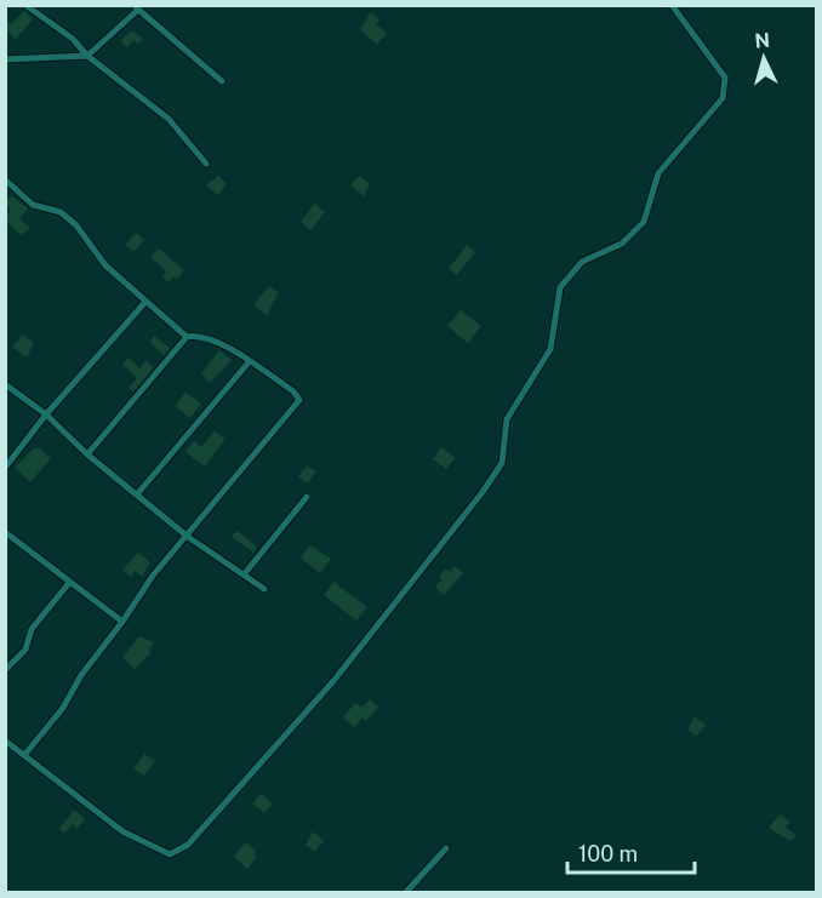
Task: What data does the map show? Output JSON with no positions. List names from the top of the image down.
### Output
{
  "scale_bar": "100 m",
  "north": "top"
}
